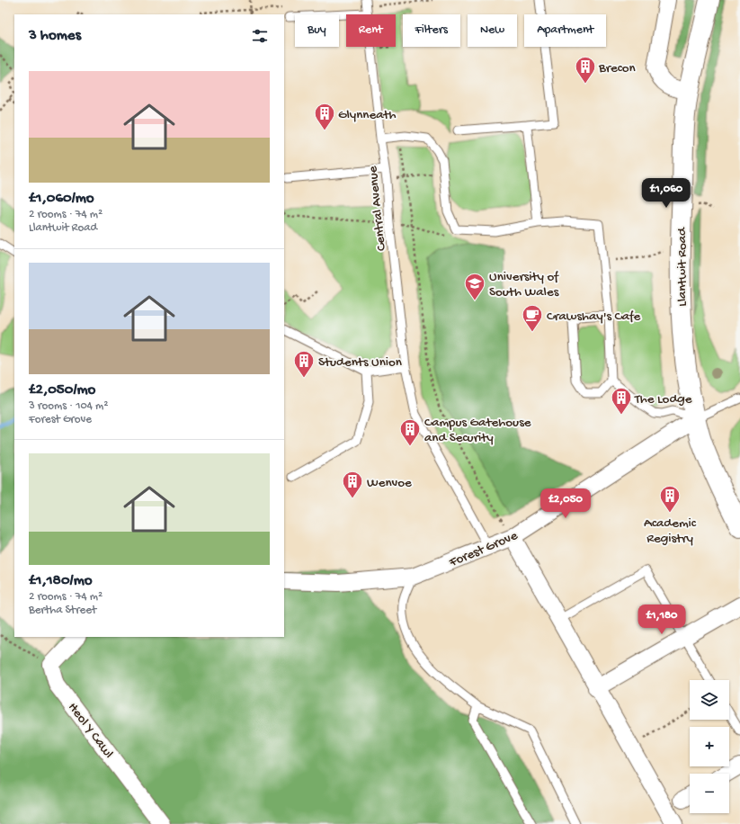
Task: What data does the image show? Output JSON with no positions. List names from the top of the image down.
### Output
{
  "streets": {
    "main road": ["Llantwit Road"],
    "street": ["Forest Grove", "Heol Y Cawl"],
    "lane": ["Central Avenue"]
  },
  "crossings": [
    ["Central Avenue", "Forest Grove"],
    ["Llantwit Road", "Forest Grove"]
  ],
  "places": {
    "building": [
      "Brecon",
      "Glynneath",
      "Students Union",
      "The Lodge",
      "Campus Gatehouse and Security",
      "Wenvoe",
      "Academic Registry"
    ],
    "school or university": ["University of South Wales"],
    "cafe": ["Crawshay's Cafe"]
  },
  "page": {
    "chip": [
      "Buy",
      "Rent",
      "Filters",
      "New",
      "Apartment"
    ],
    "heading": "3 homes",
    "list": [
      {
        "name": "£1,060/mo",
        "note": "2 rooms · 74 m² · Llantwit Road"
      },
      {
        "name": "£2,050/mo",
        "note": "3 rooms · 104 m² · Forest Grove"
      },
      {
        "name": "£1,180/mo",
        "note": "2 rooms · 74 m² · Bertha Street"
      }
    ],
    "price": ["£1,060", "£2,050", "£1,180"],
    "map_buttons": ["+", "−"]
  }
}
